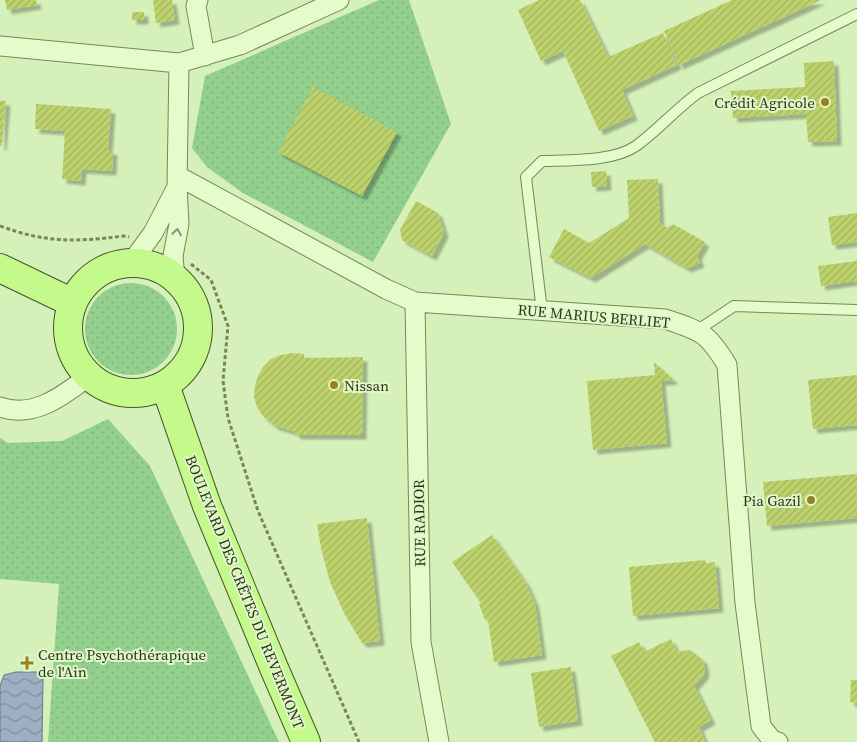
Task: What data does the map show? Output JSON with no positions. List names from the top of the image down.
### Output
{
  "streets": {
    "main road": ["BOULEVARD DES CRÊTES DU REVERMONT"],
    "street": ["RUE MARIUS BERLIET", "RUE RADIOR"]
  },
  "crossings": [
    ["RUE MARIUS BERLIET", "RUE RADIOR"]
  ],
  "places": {
    "other": ["Crédit Agricole", "Nissan", "Pia Gazil"],
    "health": ["Centre Psychothérapique de l'Ain"]
  }
}
